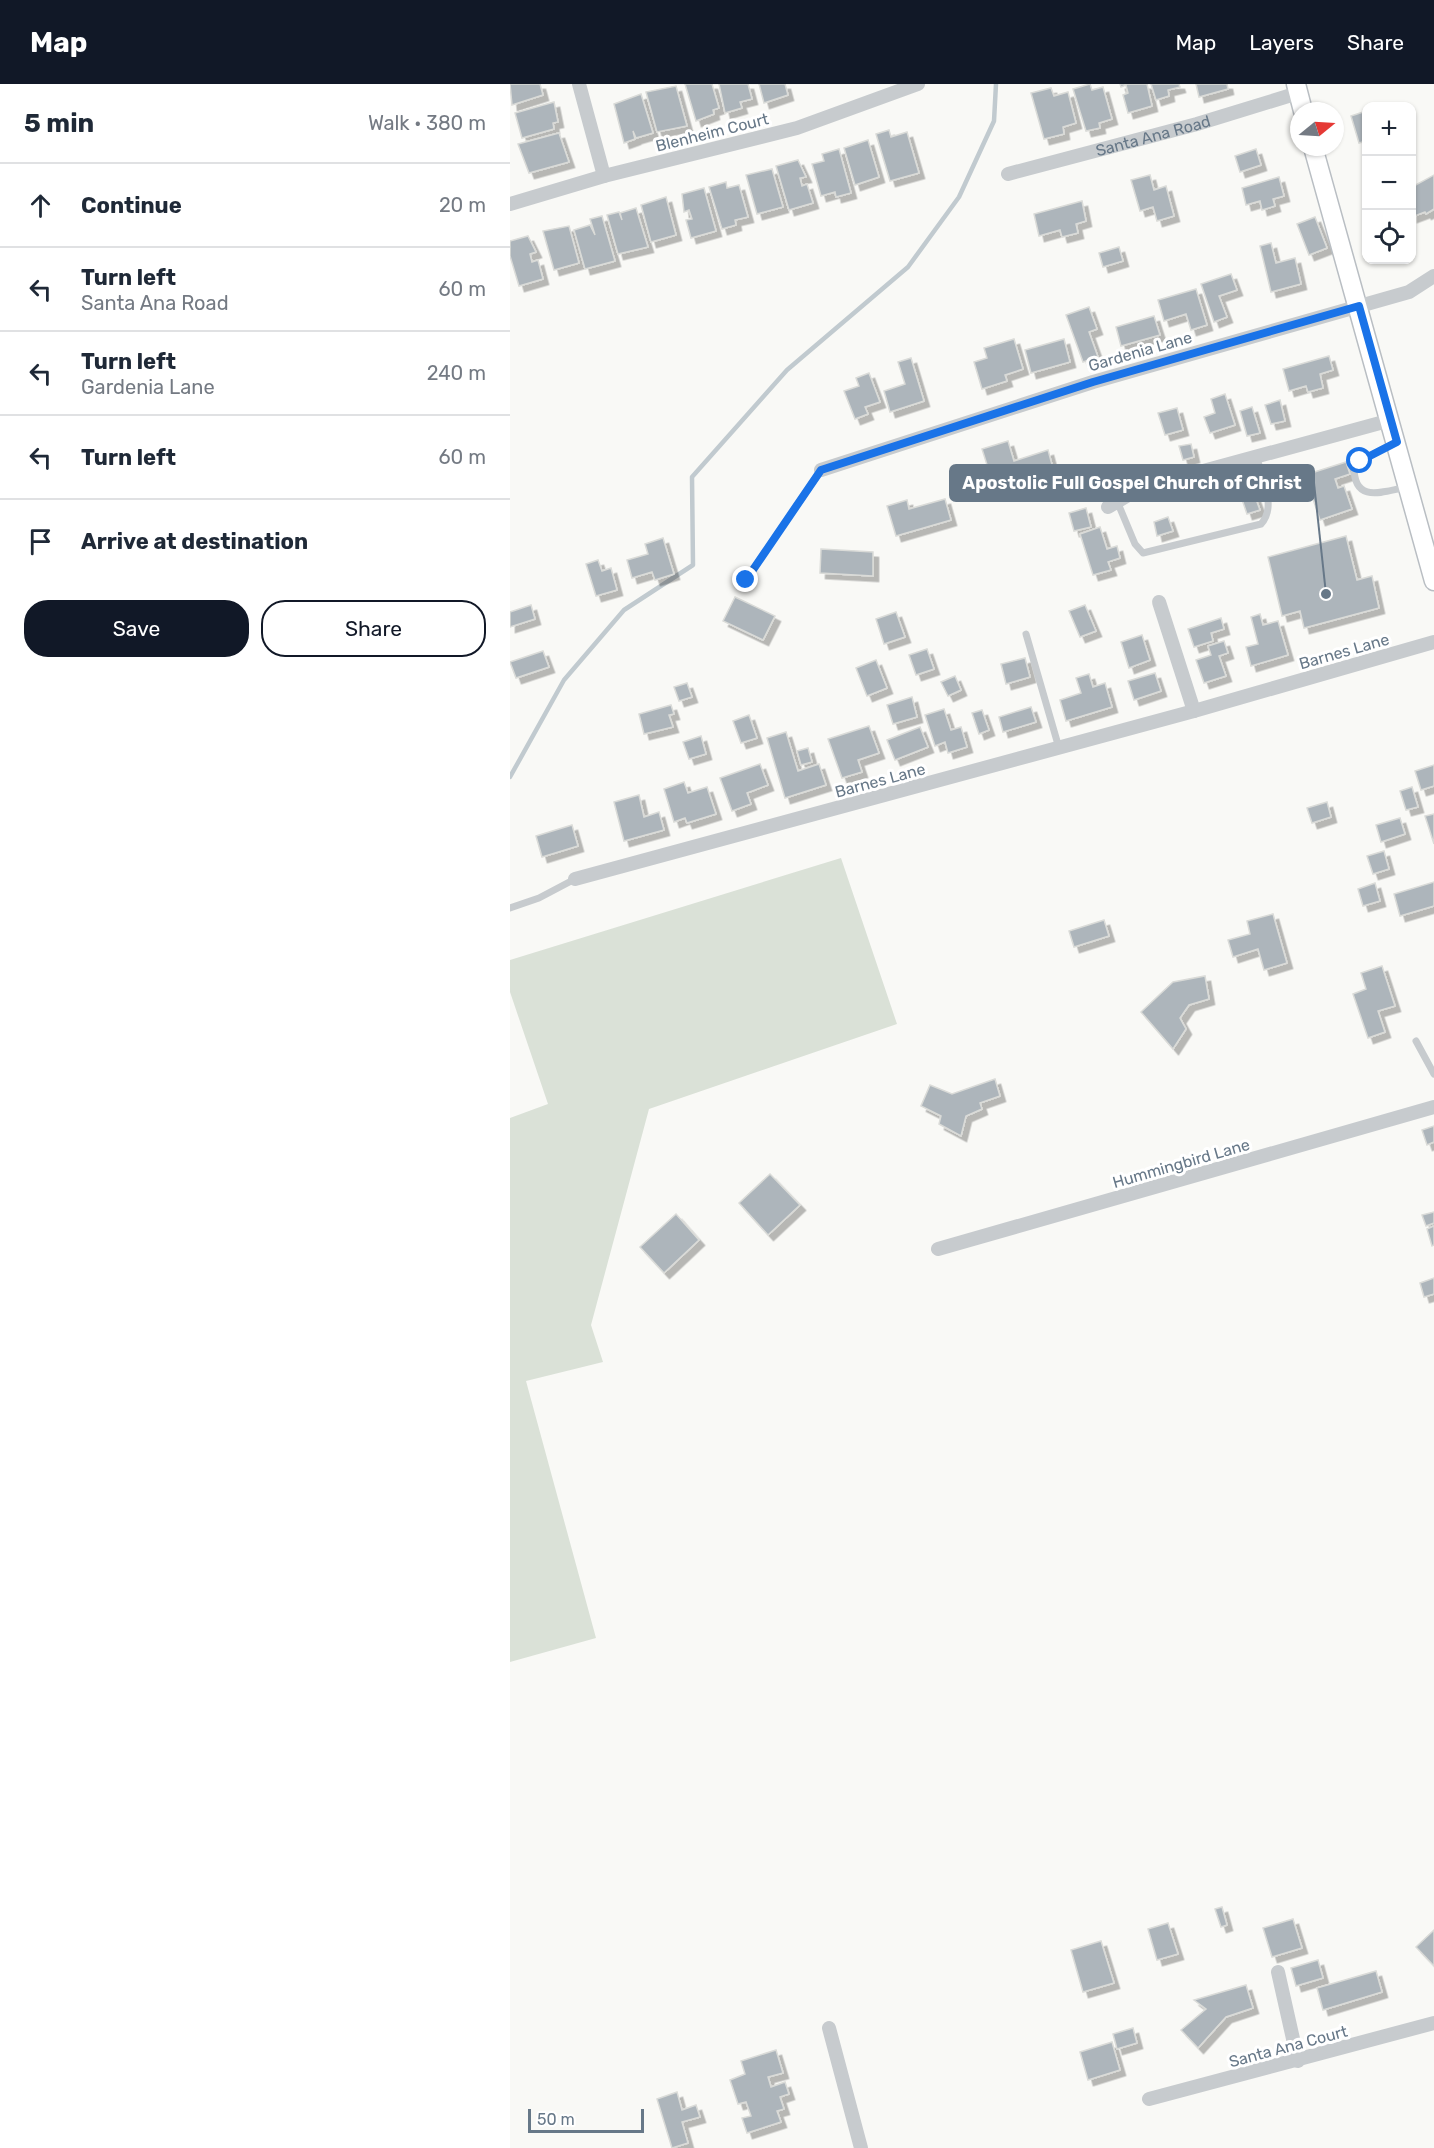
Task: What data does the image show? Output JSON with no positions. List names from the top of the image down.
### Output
{
  "streets": {
    "street": [
      "Blenheim Court",
      "Santa Ana Road",
      "Gardenia Lane",
      "Barnes Lane",
      "Hummingbird Lane",
      "Santa Ana Court"
    ]
  },
  "places": ["Apostolic Full Gospel Church of Christ"],
  "scale_bar": "50 m",
  "north": "right",
  "page": {
    "header": "Map",
    "nav": ["Map", "Layers", "Share"],
    "heading": ["5 min", "Walk · 380 m"],
    "map_buttons": ["+", "−"],
    "list": [
      ["Continue", "20 m"],
      ["Turn left", "Santa Ana Road", "60 m"],
      ["Turn left", "Gardenia Lane", "240 m"],
      ["Turn left", "60 m"],
      "Arrive at destination"
    ],
    "buttons": ["Save", "Share"],
    "scale": "50 m"
  }
}
